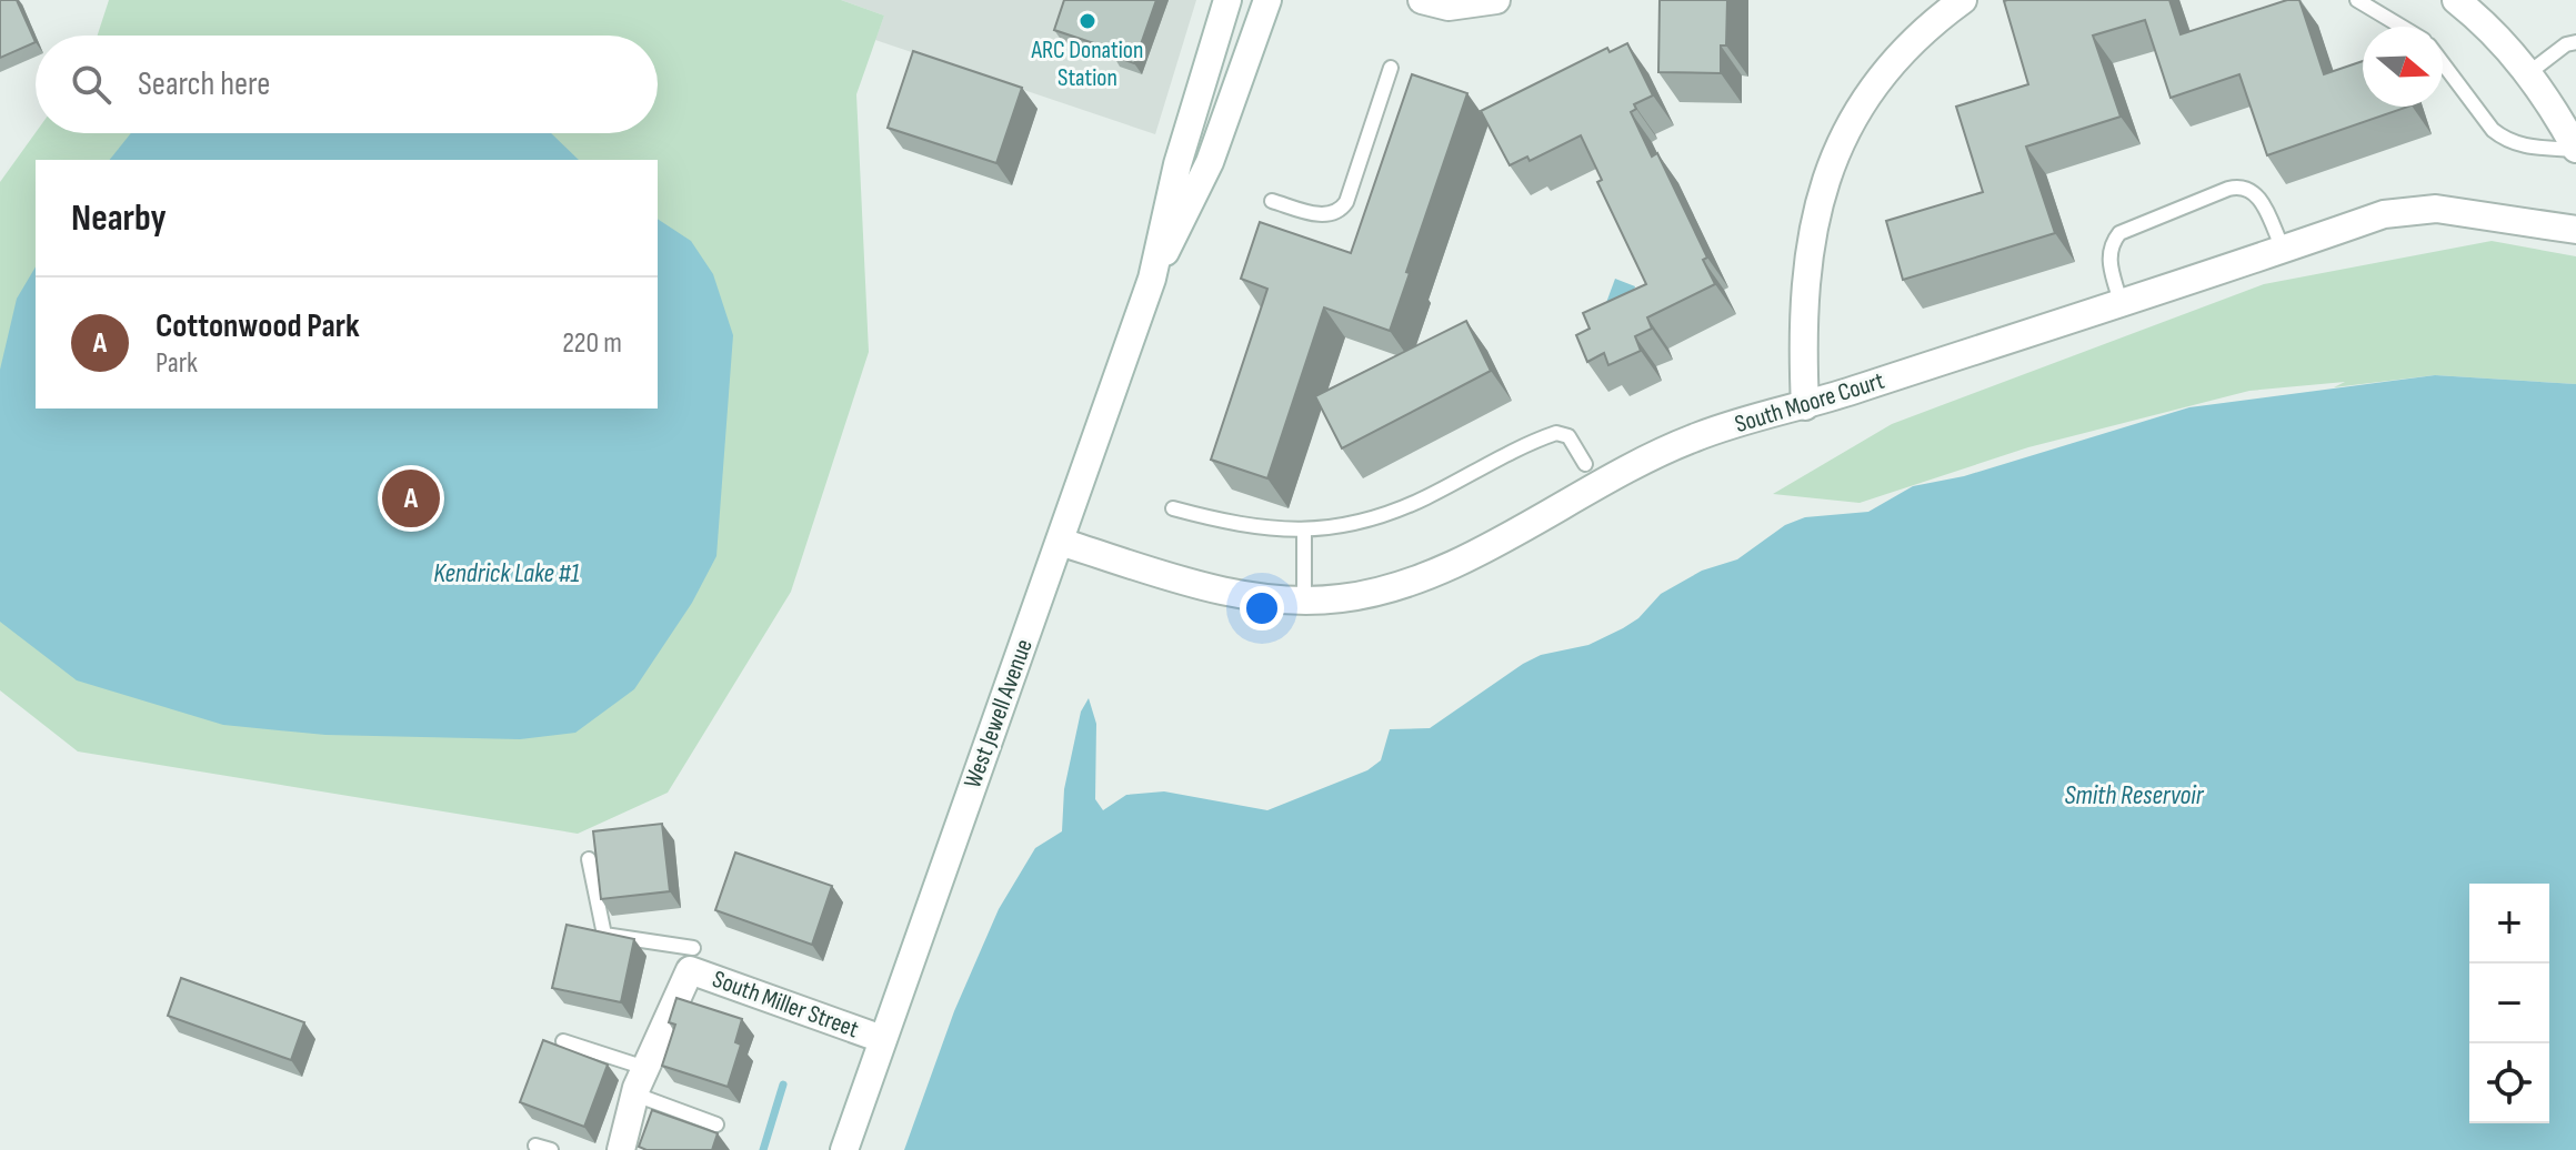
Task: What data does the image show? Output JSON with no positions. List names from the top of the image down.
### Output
{
  "streets": {
    "street": ["South Moore Court", "West Jewell Avenue", "South Miller Street"]
  },
  "crossings": [
    ["South Moore Court", "West Jewell Avenue"],
    ["West Jewell Avenue", "South Miller Street"]
  ],
  "water": ["Kendrick Lake #1", "Smith Reservoir"],
  "places": ["ARC Donation Station"],
  "north": "right",
  "page": {
    "search": "Search here",
    "heading": "Nearby",
    "list": [
      {
        "mark": "A",
        "name": "Cottonwood Park",
        "note": "Park",
        "value": "220 m"
      }
    ],
    "pins": "A",
    "map_buttons": ["+", "−"]
  }
}
